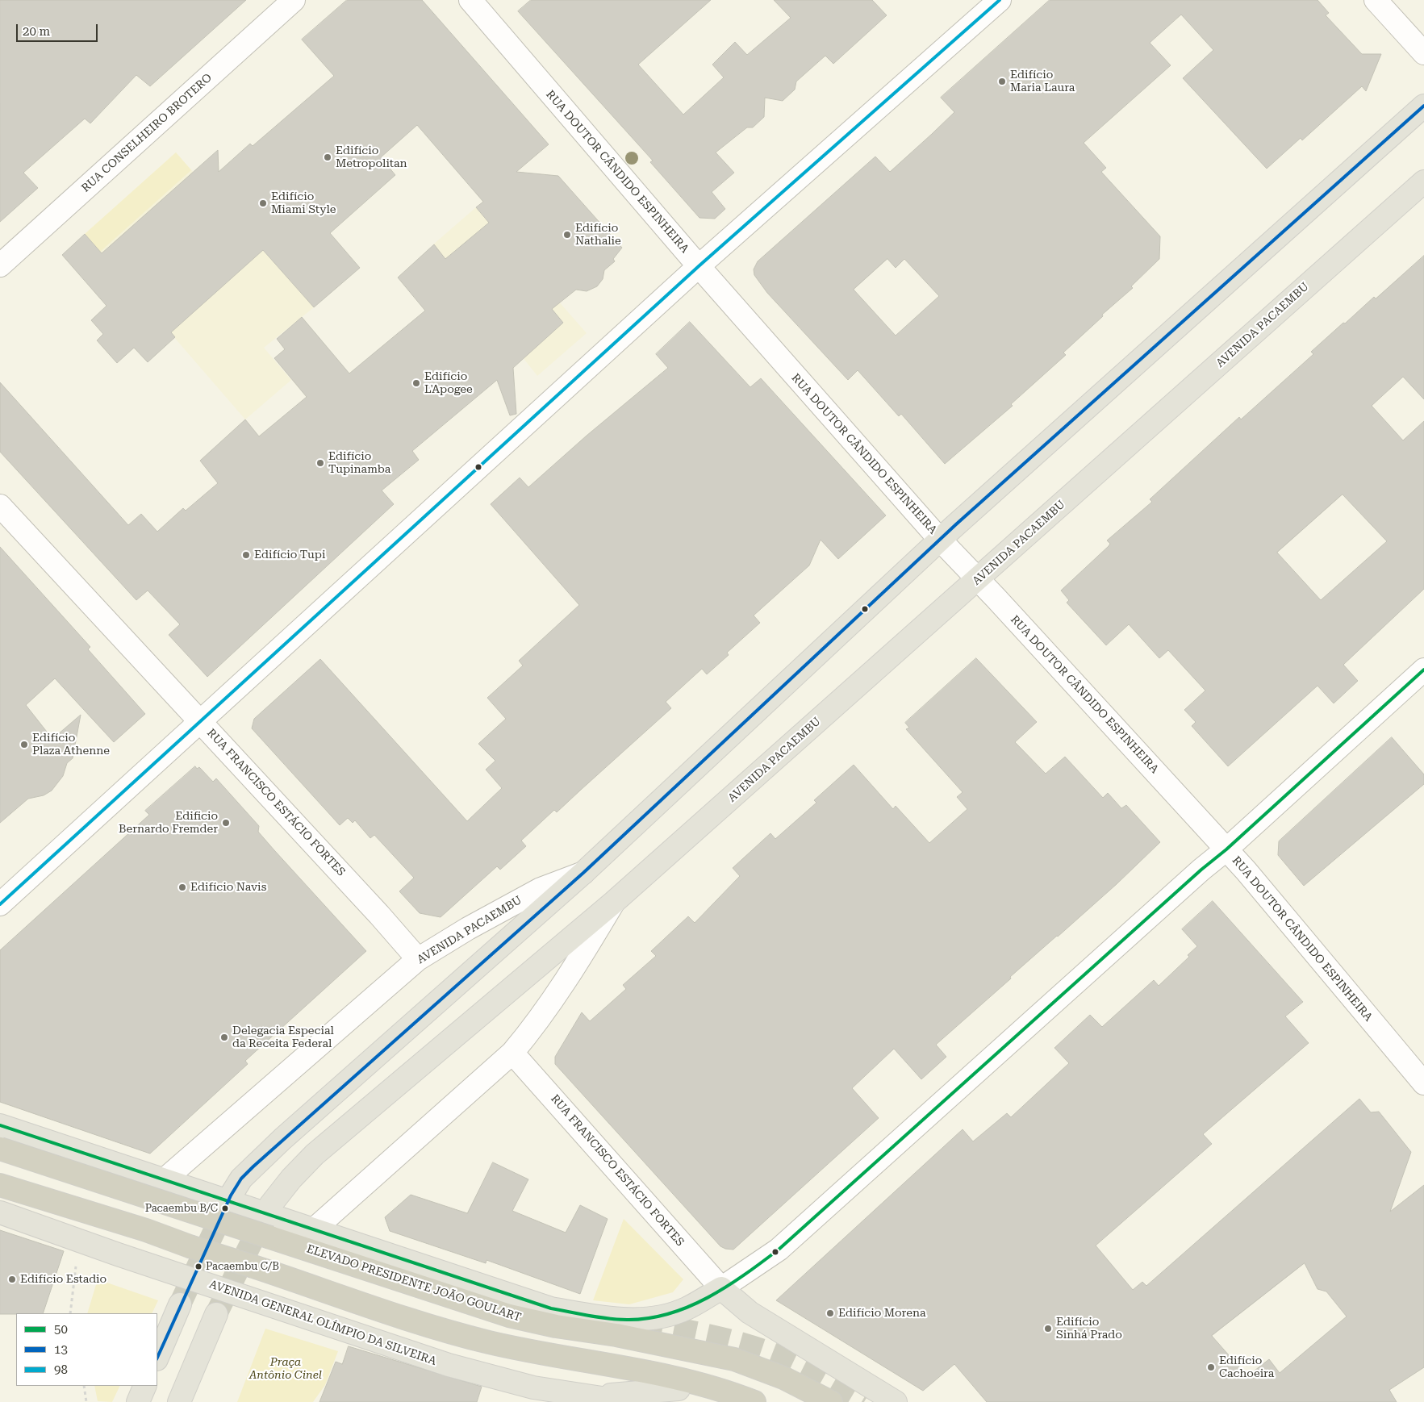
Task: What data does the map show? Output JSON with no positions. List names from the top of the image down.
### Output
{
  "streets": {
    "highway": ["ELEVADO PRESIDENTE JOÃO GOULART"],
    "main road": ["AVENIDA PACAEMBU", "AVENIDA GENERAL OLÍMPIO DA SILVEIRA"],
    "street": ["RUA CONSELHEIRO BROTERO", "RUA DOUTOR CÂNDIDO ESPINHEIRA", "RUA FRANCISCO ESTÁCIO FORTES"]
  },
  "crossings": [
    ["RUA DOUTOR CÂNDIDO ESPINHEIRA", "AVENIDA PACAEMBU"],
    ["AVENIDA PACAEMBU", "RUA FRANCISCO ESTÁCIO FORTES"]
  ],
  "parks": ["Praça Antônio Cinel"],
  "places": [
    "Edifício Maria Laura",
    "Edifício Metropolitan",
    "Edifício Miami Style",
    "Edifício Nathalie",
    "Edifício L'Apogee",
    "Edifício Tupinamba",
    "Edifício Tupi",
    "Edifício Plaza Athenne",
    "Edificio Bernardo Fremder",
    "Edifício Navis",
    "Delegacia Especial da Receita Federal",
    "Pacaembu B/C",
    "Pacaembu C/B",
    "Edifício Estadio",
    "Edifício Morena",
    "Edifício Sinhá Prado",
    "Edifício Cachoeira"
  ],
  "lines": ["transit line 98", "transit line 13", "transit line 50"],
  "legend": ["50", "13", "98"],
  "scale_bar": "20 m"
}
